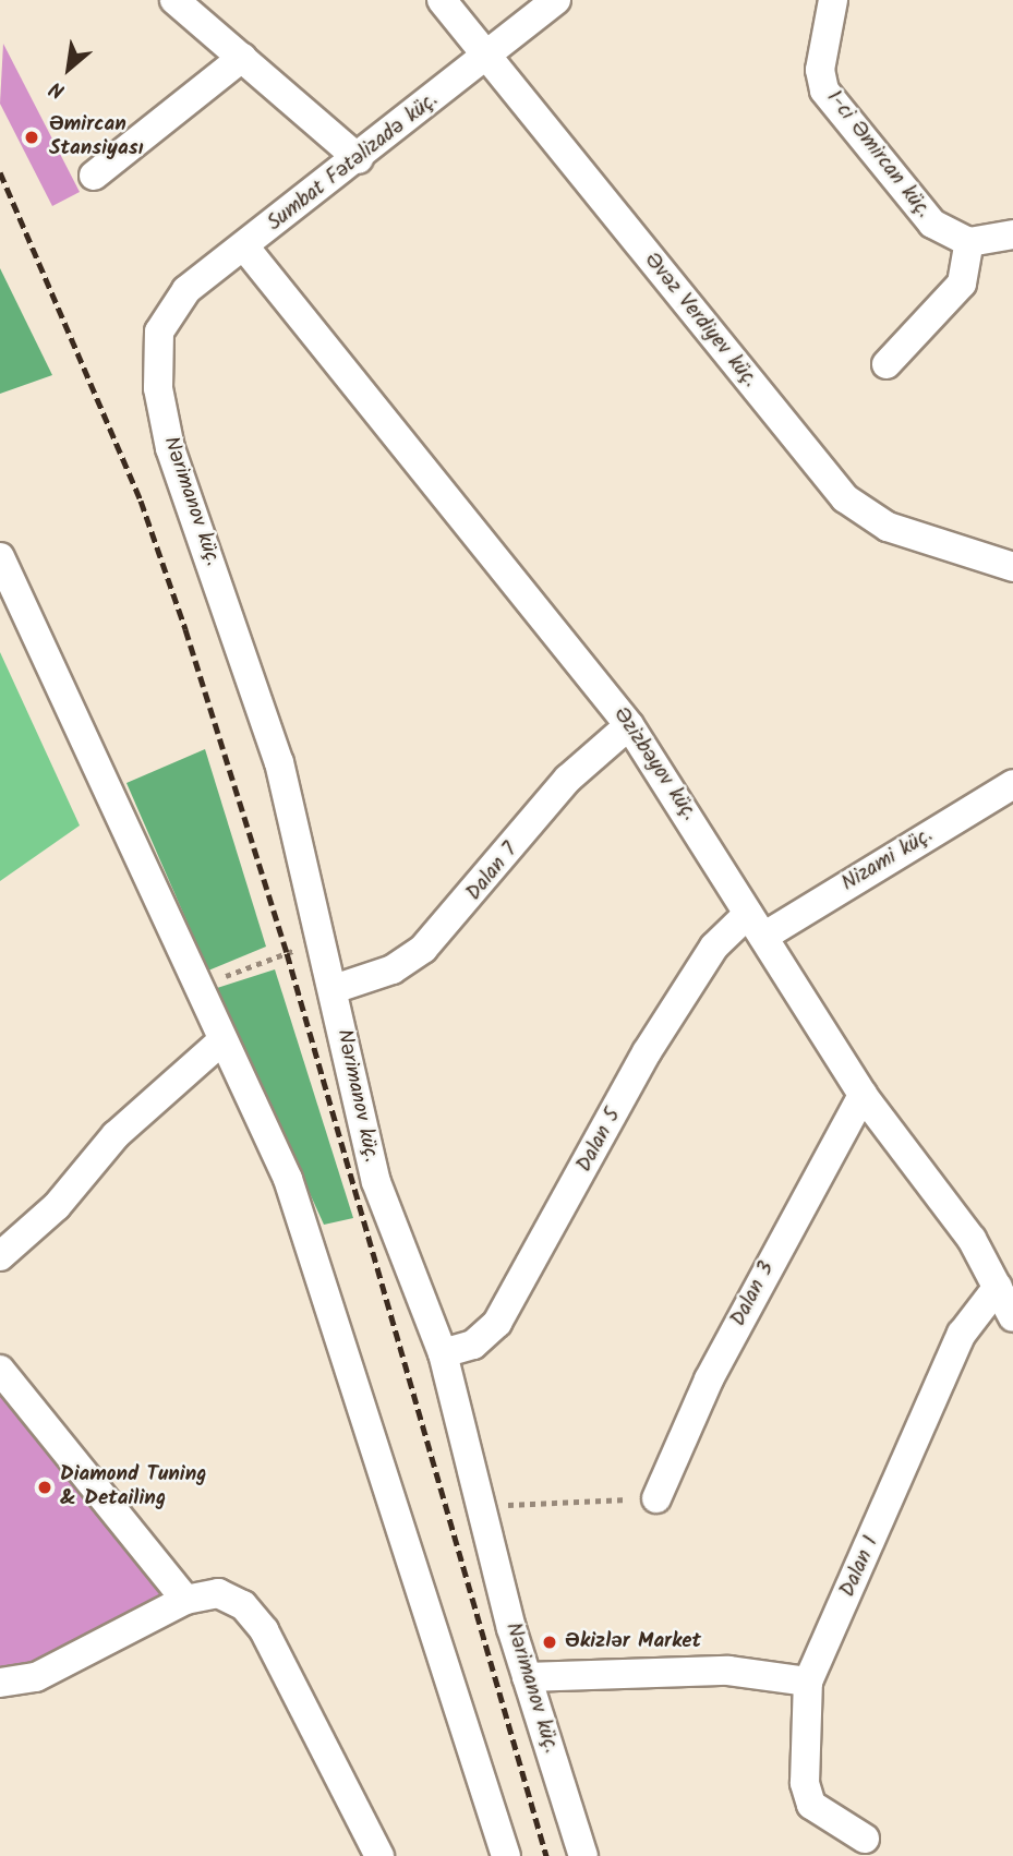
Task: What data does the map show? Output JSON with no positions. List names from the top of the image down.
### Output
{
  "streets": {
    "street": [
      "1-ci Əmircan küç.",
      "Sumbat Fətəlizadə küç.",
      "Əvəz Verdiyev küç.",
      "Nərimanov küç.",
      "Əzizbəyov küç.",
      "Nizami küç.",
      "Dalan 7",
      "Dalan 5",
      "Dalan 3",
      "Dalan 1"
    ]
  },
  "crossings": [
    ["Sumbat Fətəlizadə küç.", "Əvəz Verdiyev küç."],
    ["Sumbat Fətəlizadə küç.", "Nərimanov küç."],
    ["Sumbat Fətəlizadə küç.", "Əzizbəyov küç."],
    ["Nərimanov küç.", "Dalan 7"],
    ["Nərimanov küç.", "Dalan 5"],
    ["Əzizbəyov küç.", "Nizami küç."],
    ["Əzizbəyov küç.", "Dalan 7"],
    ["Əzizbəyov küç.", "Dalan 5"],
    ["Əzizbəyov küç.", "Dalan 3"],
    ["Əzizbəyov küç.", "Dalan 1"],
    ["Nizami küç.", "Dalan 5"]
  ],
  "places": ["Əmircan Stansiyası", "Diamond Tuning & Detailing", "Əkizlər Market"],
  "north": "bottom left"
}
